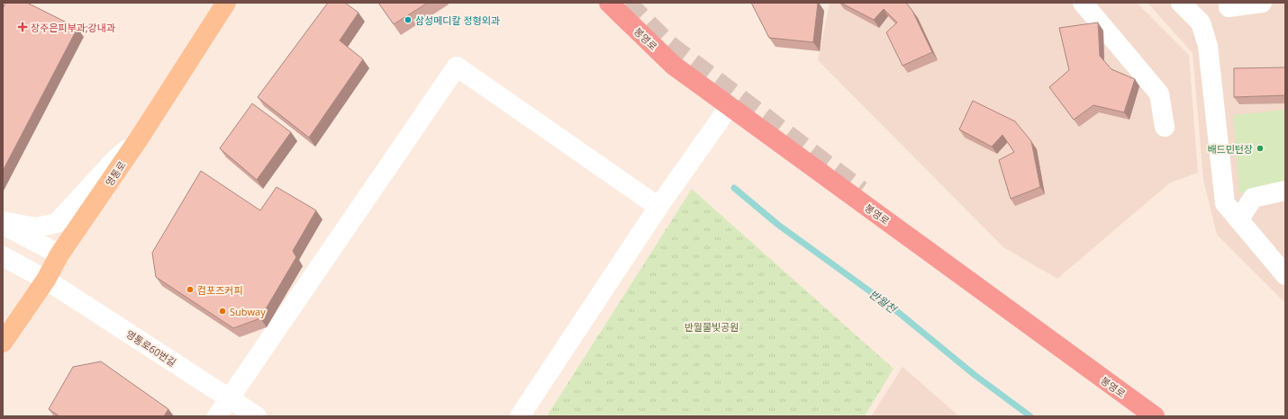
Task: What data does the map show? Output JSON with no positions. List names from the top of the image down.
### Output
{
  "streets": {
    "highway": ["봉영로"],
    "main road": ["영통로"],
    "street": ["영통로60번길"]
  },
  "crossings": [
    ["영통로", "영통로60번길"]
  ],
  "water": ["반월천"],
  "parks": ["반월물빛공원"],
  "places": {
    "other": [
      "삼성메디칼 정형외과",
      "배드민턴장",
      "컴포즈커피",
      "Subway"
    ],
    "health": ["장주은피부과;강내과"]
  }
}
